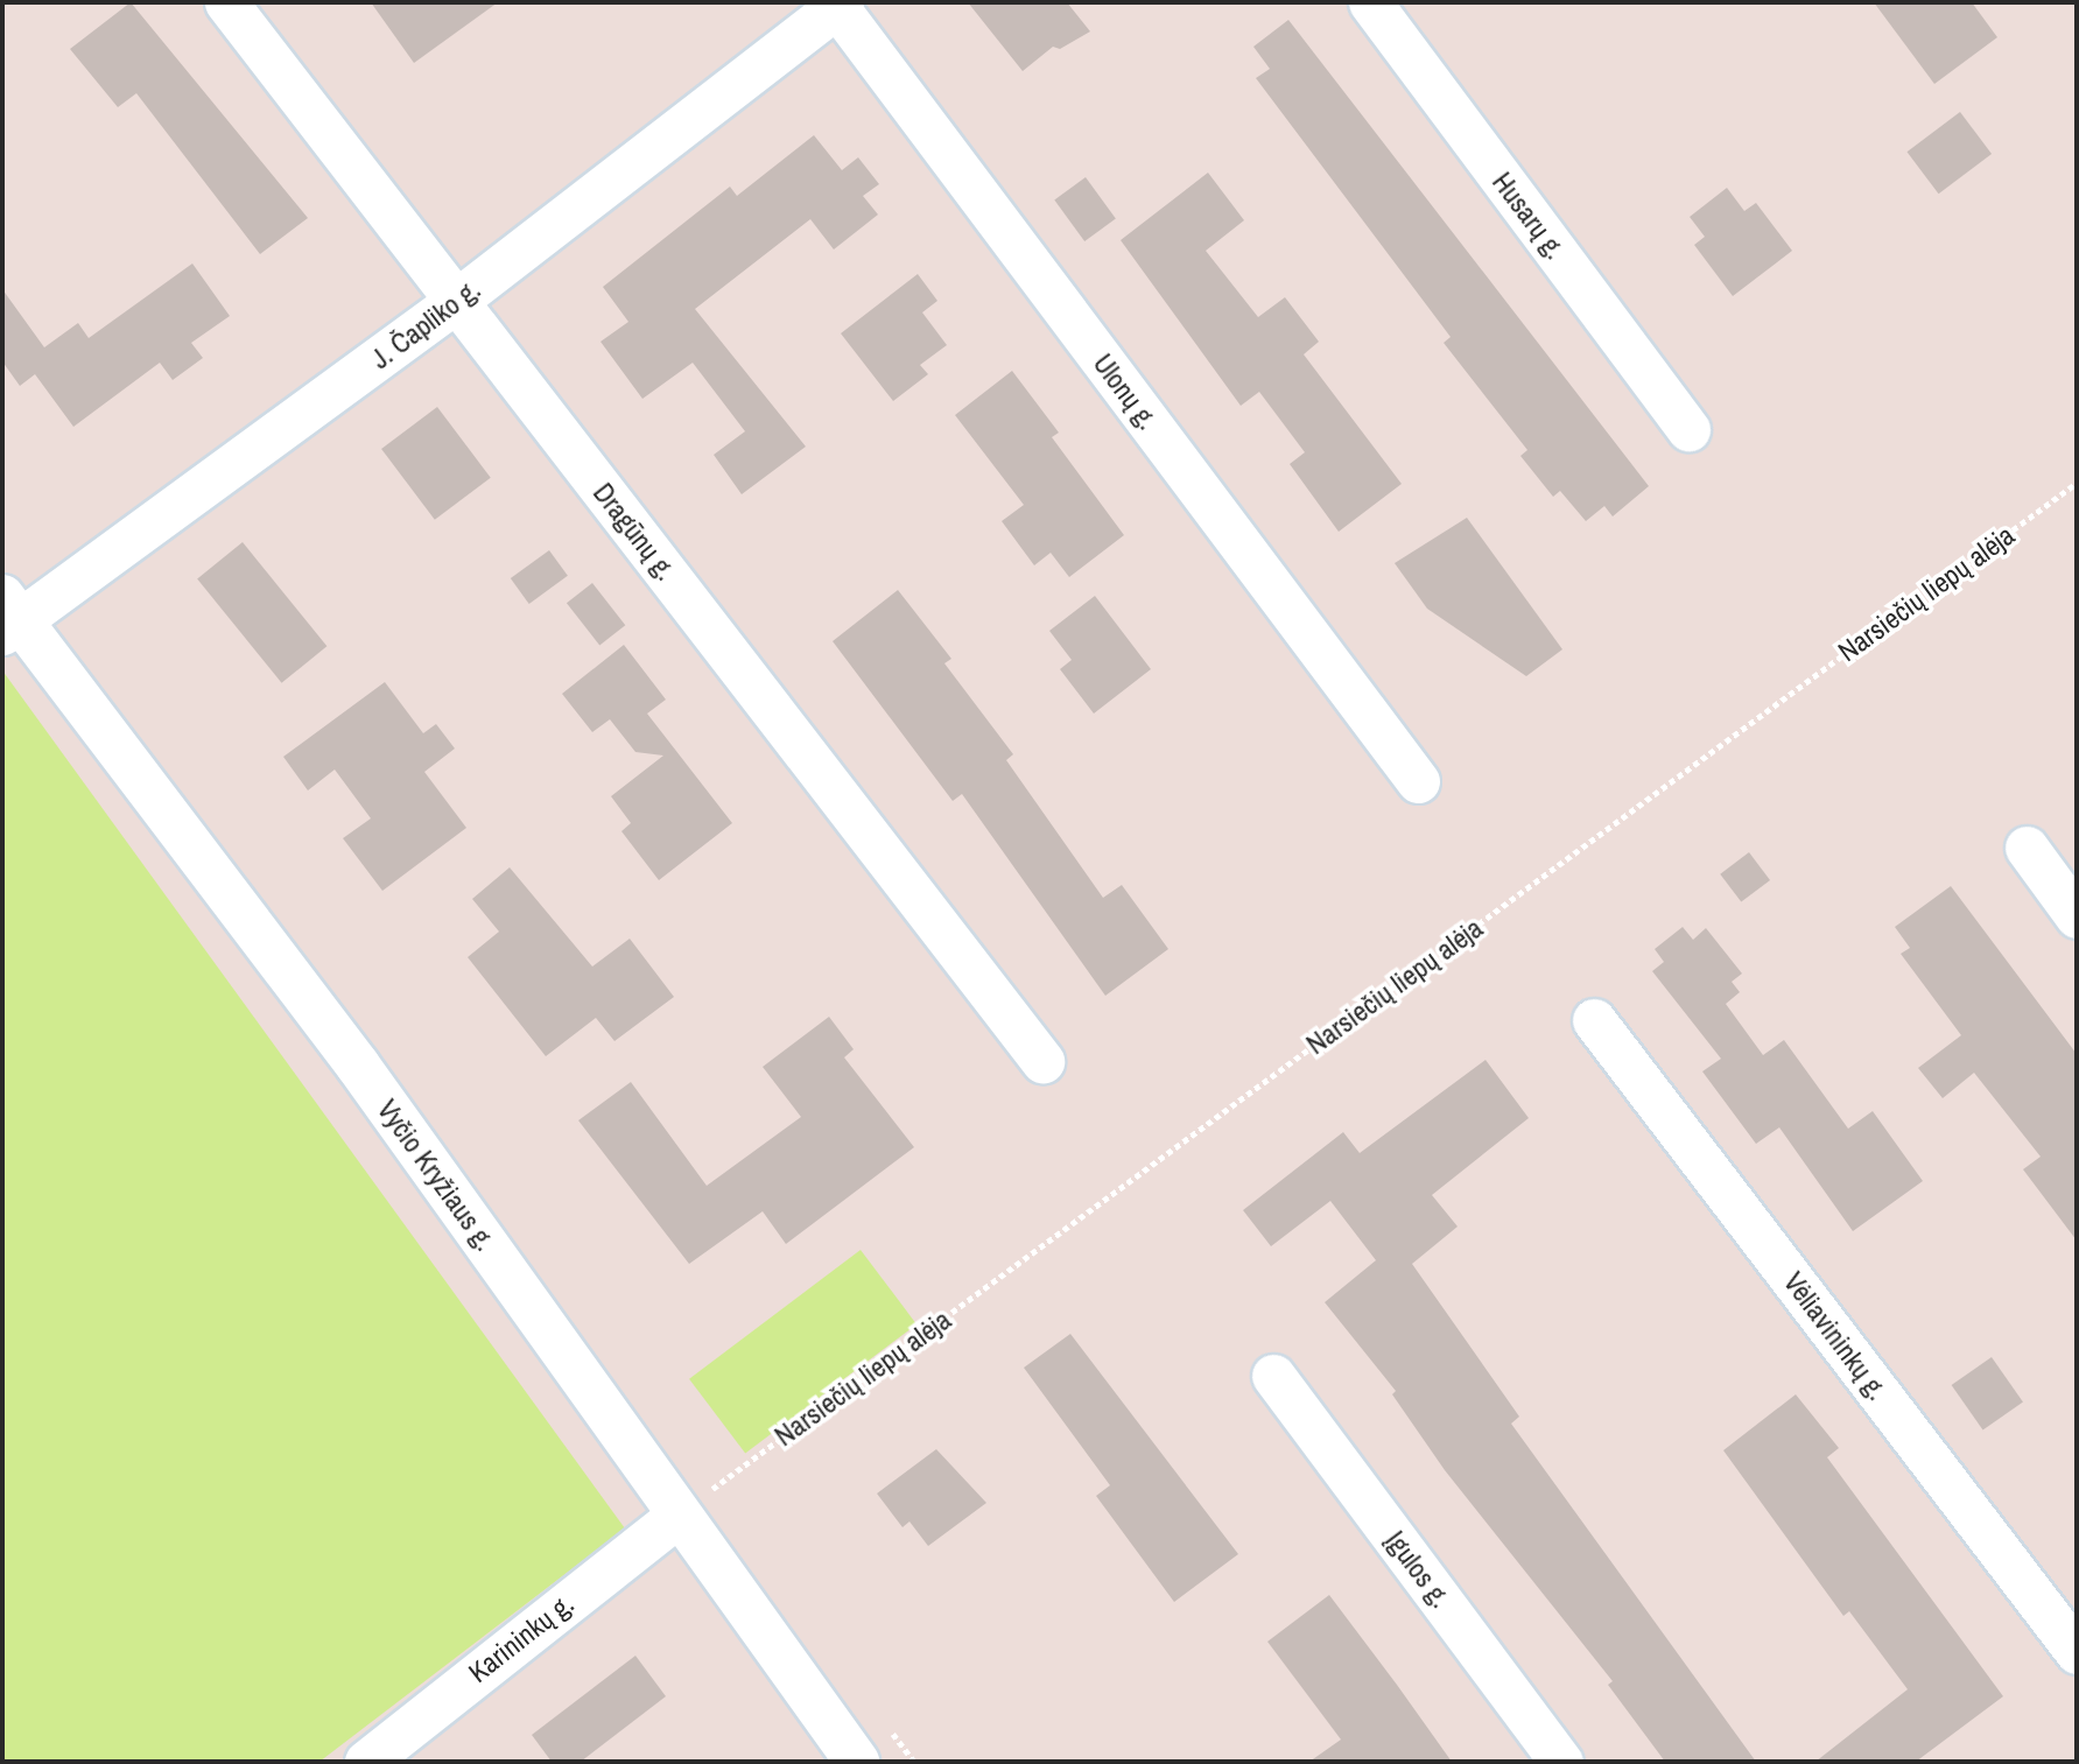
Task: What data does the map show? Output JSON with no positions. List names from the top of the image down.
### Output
{
  "streets": {
    "street": [
      "Husarų g.",
      "J. Čapliko g.",
      "Ulonų g.",
      "Dragūnų g.",
      "Vyčio Kryžiaus g.",
      "Vėliavininkų g.",
      "Įgulos g.",
      "Karininkų g."
    ],
    "path": ["Narsiečių liepų alėja"]
  },
  "crossings": [
    ["J. Čapliko g.", "Ulonų g."],
    ["J. Čapliko g.", "Dragūnų g."],
    ["J. Čapliko g.", "Vyčio Kryžiaus g."],
    ["Vyčio Kryžiaus g.", "Karininkų g."]
  ]
}
